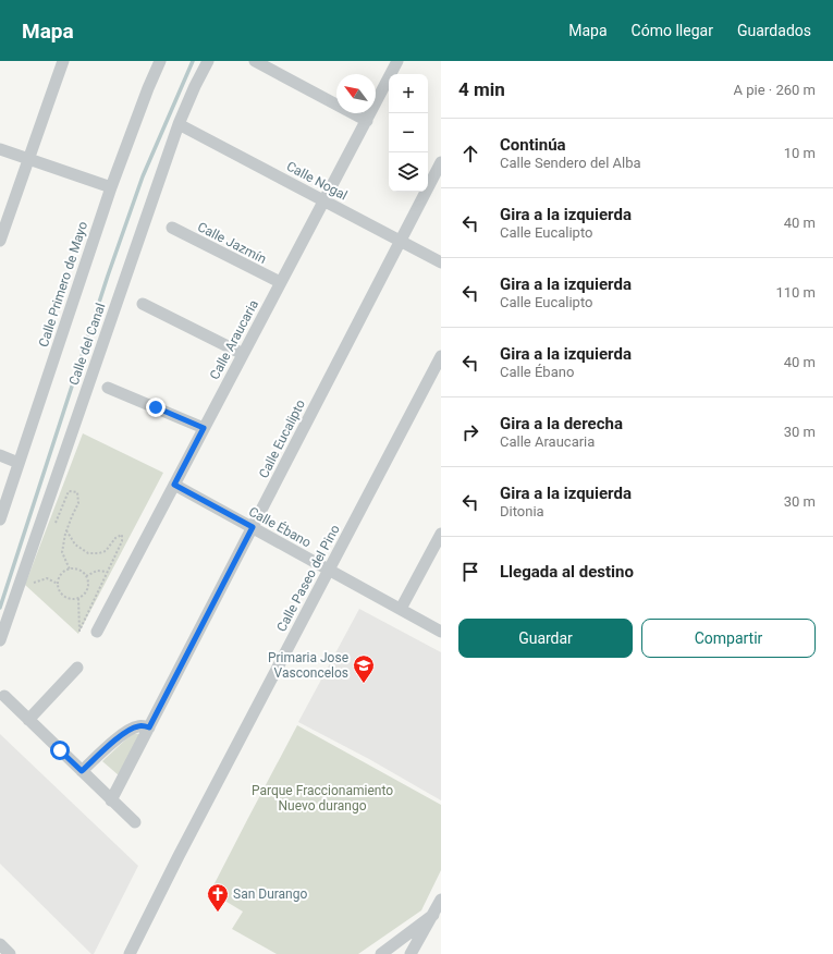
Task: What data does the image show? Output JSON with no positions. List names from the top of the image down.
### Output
{
  "streets": {
    "street": [
      "Calle Nogal",
      "Calle Jazmín",
      "Calle Primero de Mayo",
      "Calle Araucaria",
      "Calle del Canal",
      "Calle Eucalipto",
      "Calle Ébano",
      "Calle Paseo del Pino"
    ]
  },
  "crossings": [
    ["Calle Nogal", "Calle Araucaria"],
    ["Calle Nogal", "Calle del Canal"],
    ["Calle Nogal", "Calle Eucalipto"],
    ["Calle Jazmín", "Calle Araucaria"],
    ["Calle Araucaria", "Calle Ébano"],
    ["Calle Eucalipto", "Calle Ébano"],
    ["Calle Ébano", "Calle Paseo del Pino"]
  ],
  "parks": ["Parque Fraccionamiento Nuevo durango"],
  "places": {
    "school or university": ["Primaria Jose Vasconcelos"],
    "church": ["San Durango"]
  },
  "north": "top left",
  "page": {
    "header": "Mapa",
    "nav": ["Mapa", "Cómo llegar", "Guardados"],
    "heading": ["4 min", "A pie · 260 m"],
    "map_buttons": ["+", "−"],
    "list": [
      ["Continúa", "Calle Sendero del Alba", "10 m"],
      ["Gira a la izquierda", "Calle Eucalipto", "40 m"],
      ["Gira a la izquierda", "Calle Eucalipto", "110 m"],
      ["Gira a la izquierda", "Calle Ébano", "40 m"],
      ["Gira a la derecha", "Calle Araucaria", "30 m"],
      ["Gira a la izquierda", "Ditonia", "30 m"],
      "Llegada al destino"
    ],
    "buttons": ["Guardar", "Compartir"]
  }
}
